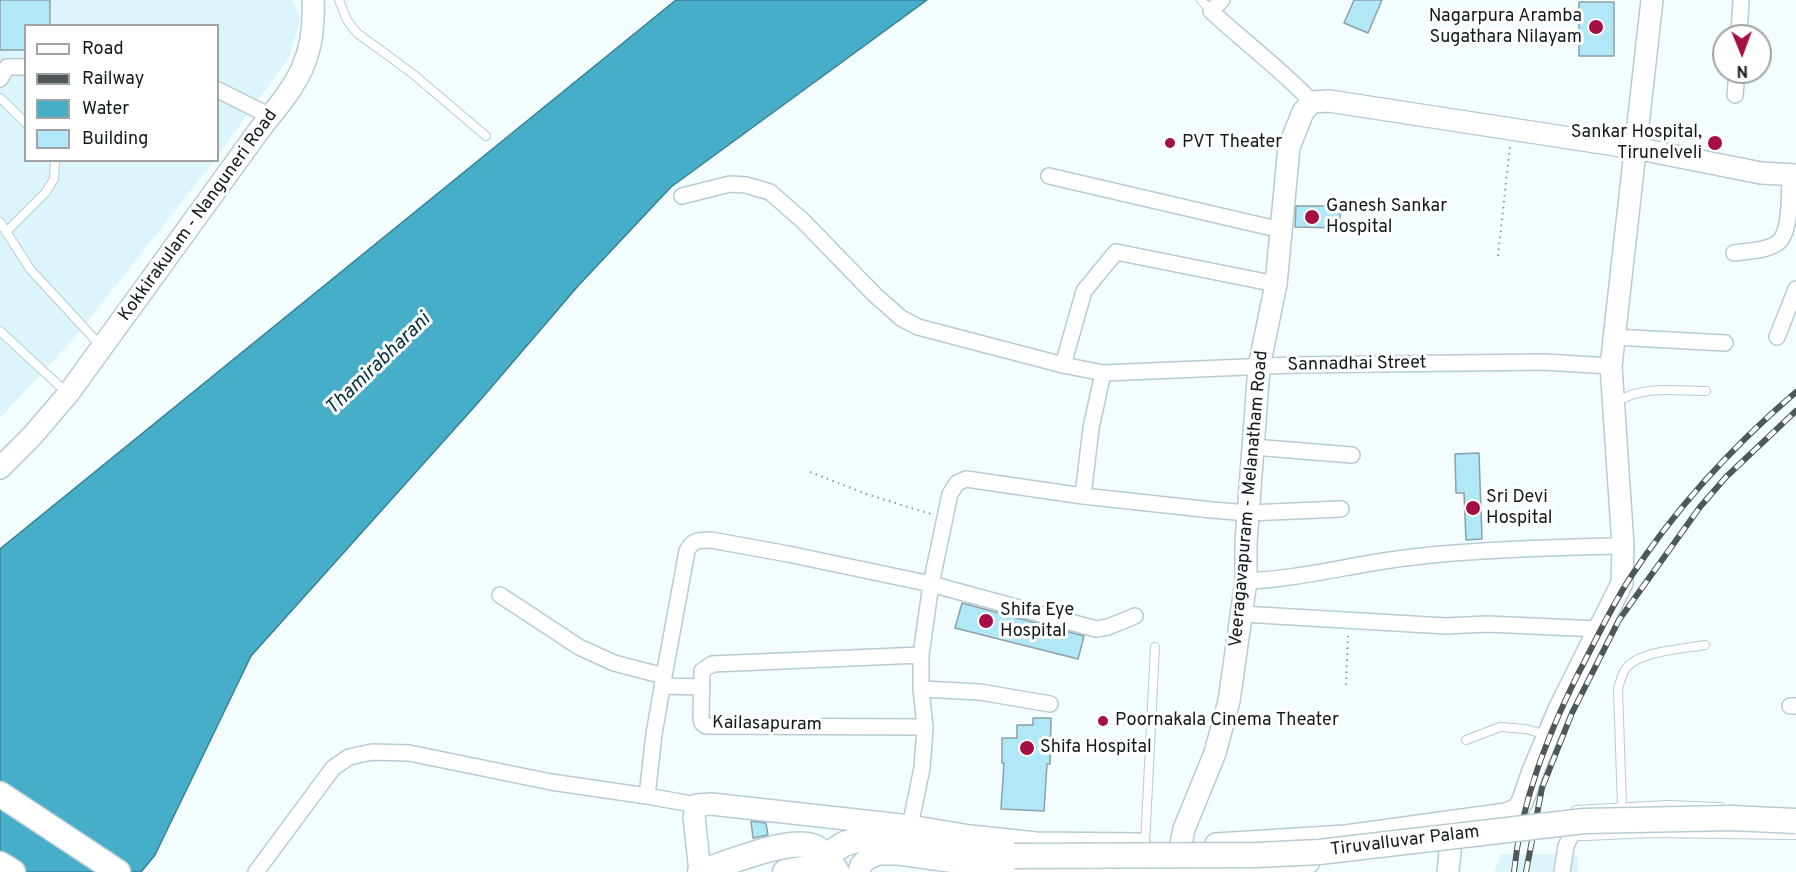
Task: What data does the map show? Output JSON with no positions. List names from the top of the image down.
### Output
{
  "streets": {
    "main road": ["Kokkirakulam - Nanguneri Road", "Veeragavapuram - Melanatham Road", "Tiruvalluvar Palam"],
    "street": ["Sannadhai Street", "Kailasapuram"]
  },
  "crossings": [
    ["Sannadhai Street", "Veeragavapuram - Melanatham Road"]
  ],
  "water": ["Thamirabharani"],
  "places": [
    "Nagarpura Aramba Sugathara Nilayam",
    "PVT Theater",
    "Sankar Hospital, Tirunelveli",
    "Ganesh Sankar Hospital",
    "Sri Devi Hospital",
    "Shifa Eye Hospital",
    "Poornakala Cinema Theater",
    "Shifa Hospital"
  ],
  "legend": [
    "Road",
    "Railway",
    "Water",
    "Building"
  ],
  "north": "bottom"
}
